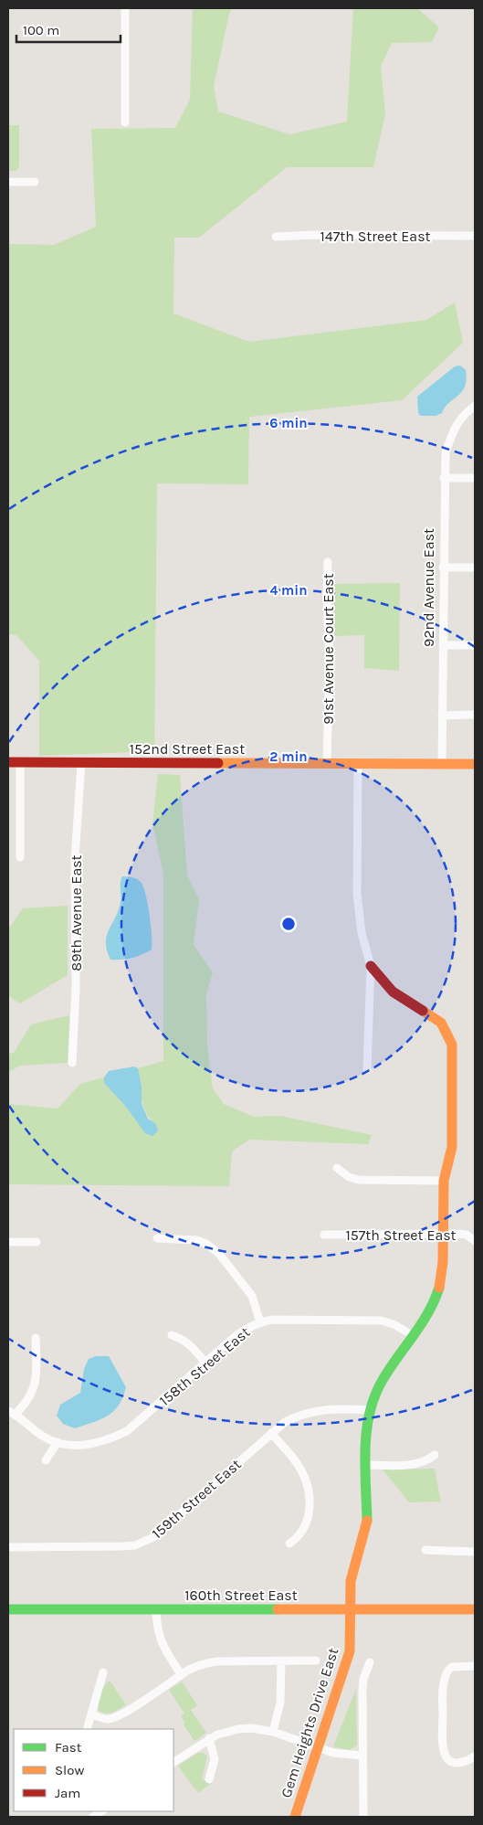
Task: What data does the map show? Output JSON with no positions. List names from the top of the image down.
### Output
{
  "streets": {
    "street": [
      "147th Street East",
      "92nd Avenue East",
      "91st Avenue Court East",
      "152nd Street East",
      "89th Avenue East",
      "157th Street East",
      "158th Street East",
      "159th Street East",
      "160th Street East",
      "Gem Heights Drive East"
    ]
  },
  "crossings": [
    ["92nd Avenue East", "152nd Street East"],
    ["91st Avenue Court East", "152nd Street East"],
    ["152nd Street East", "89th Avenue East"],
    ["160th Street East", "Gem Heights Drive East"]
  ],
  "legend": ["Fast", "Slow", "Jam"],
  "scale_bar": "100 m",
  "rings": ["6 min", "4 min", "2 min"]
}
